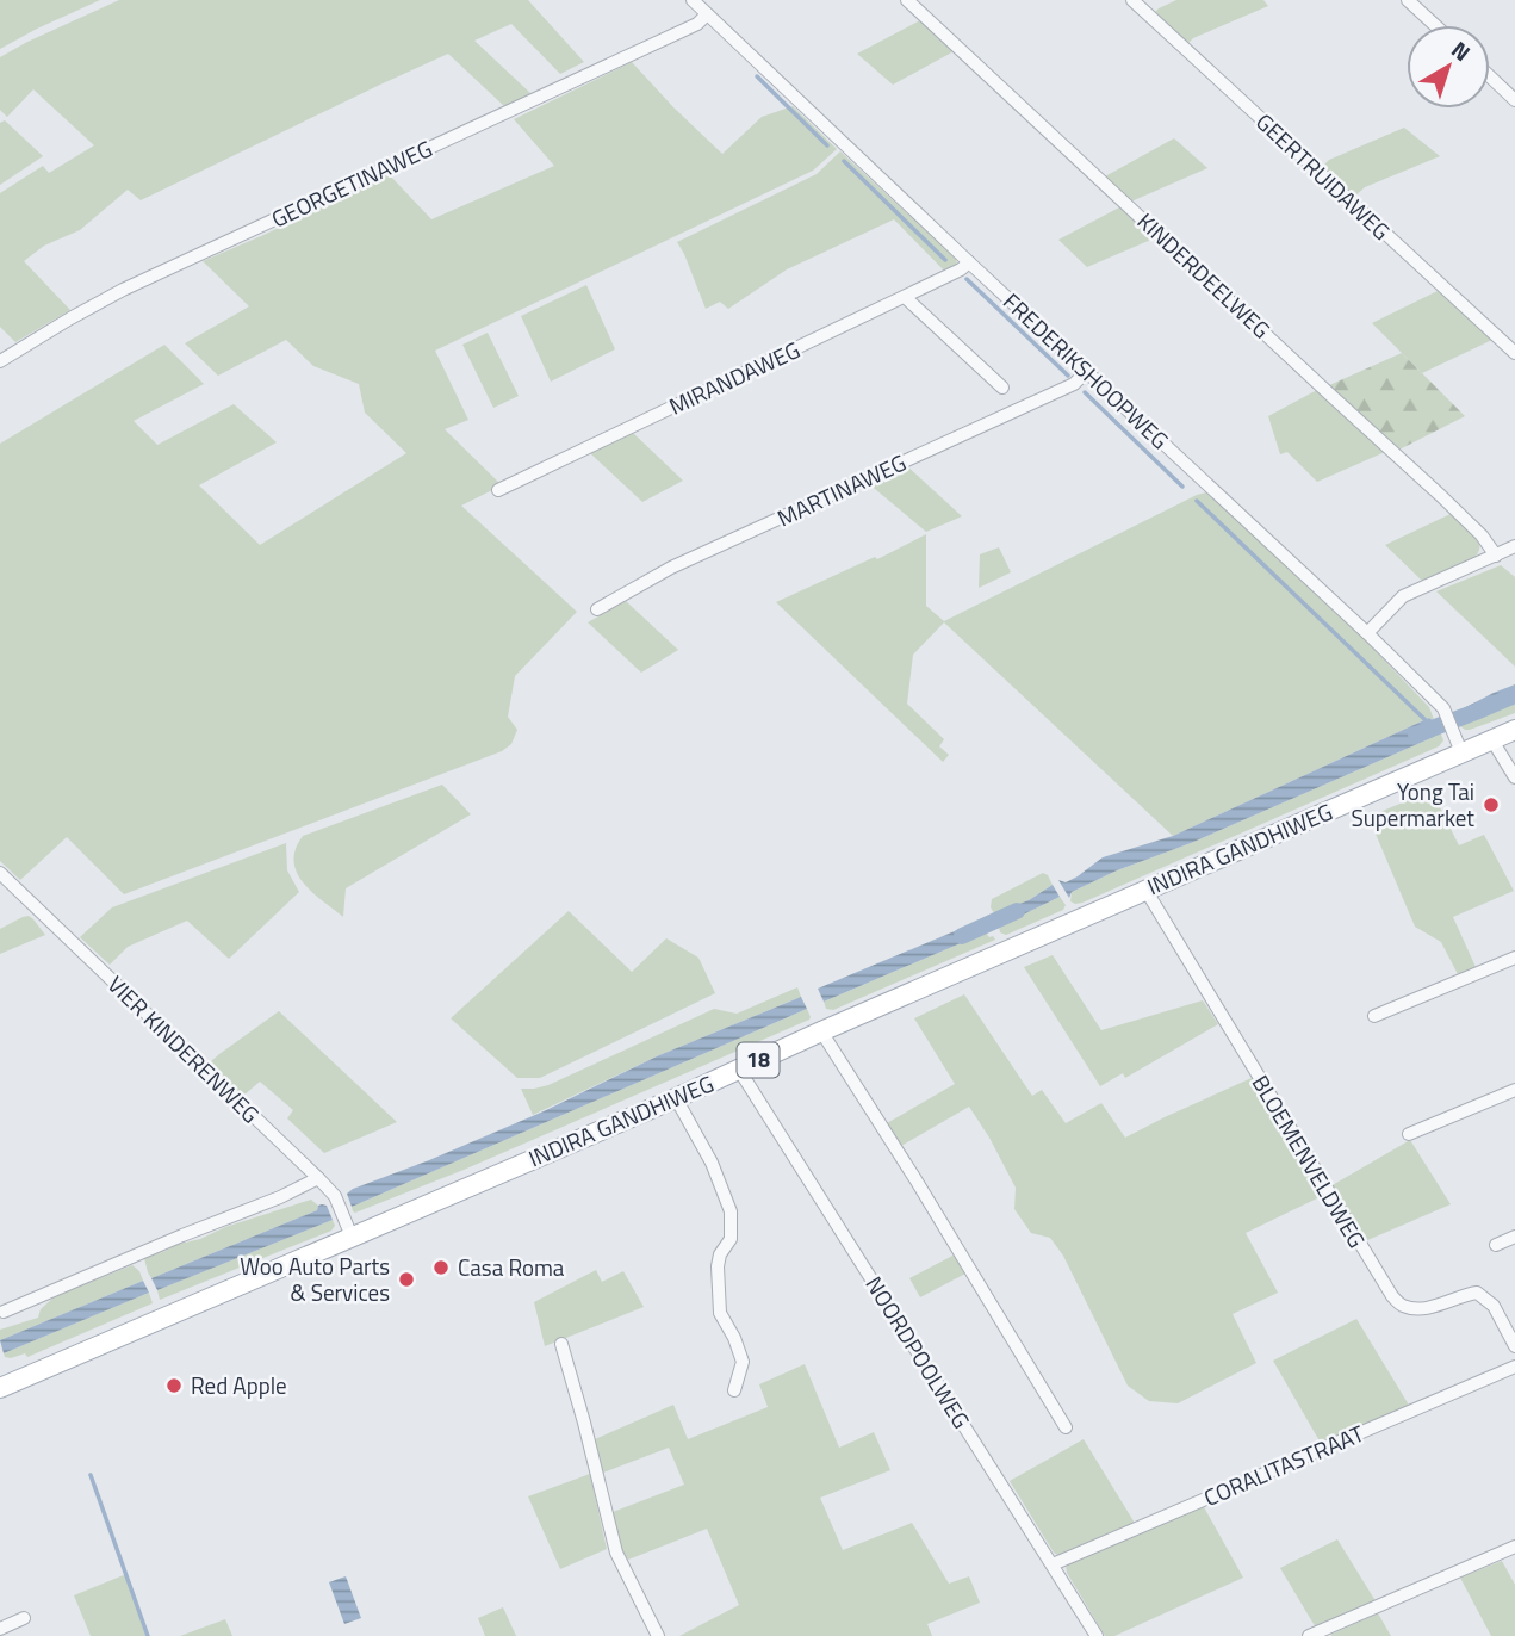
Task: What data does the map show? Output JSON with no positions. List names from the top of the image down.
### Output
{
  "streets": {
    "main road": ["INDIRA GANDHIWEG", "18"],
    "street": [
      "GEERTRUIDAWEG",
      "GEORGETINAWEG",
      "KINDERDEELWEG",
      "FREDERIKSHOOPWEG",
      "MIRANDAWEG",
      "MARTINAWEG",
      "VIER KINDERENWEG",
      "BLOEMENVELDWEG",
      "NOORDPOOLWEG",
      "CORALITASTRAAT"
    ]
  },
  "crossings": [
    ["GEORGETINAWEG", "FREDERIKSHOOPWEG"],
    ["FREDERIKSHOOPWEG", "MIRANDAWEG"],
    ["FREDERIKSHOOPWEG", "MARTINAWEG"],
    ["FREDERIKSHOOPWEG", "INDIRA GANDHIWEG"],
    ["INDIRA GANDHIWEG", "VIER KINDERENWEG"],
    ["INDIRA GANDHIWEG", "BLOEMENVELDWEG"],
    ["INDIRA GANDHIWEG", "NOORDPOOLWEG"],
    ["NOORDPOOLWEG", "CORALITASTRAAT"]
  ],
  "places": [
    "Yong Tai Supermarket",
    "Casa Roma",
    "Woo Auto Parts & Services",
    "Red Apple"
  ],
  "north": "top right"
}
